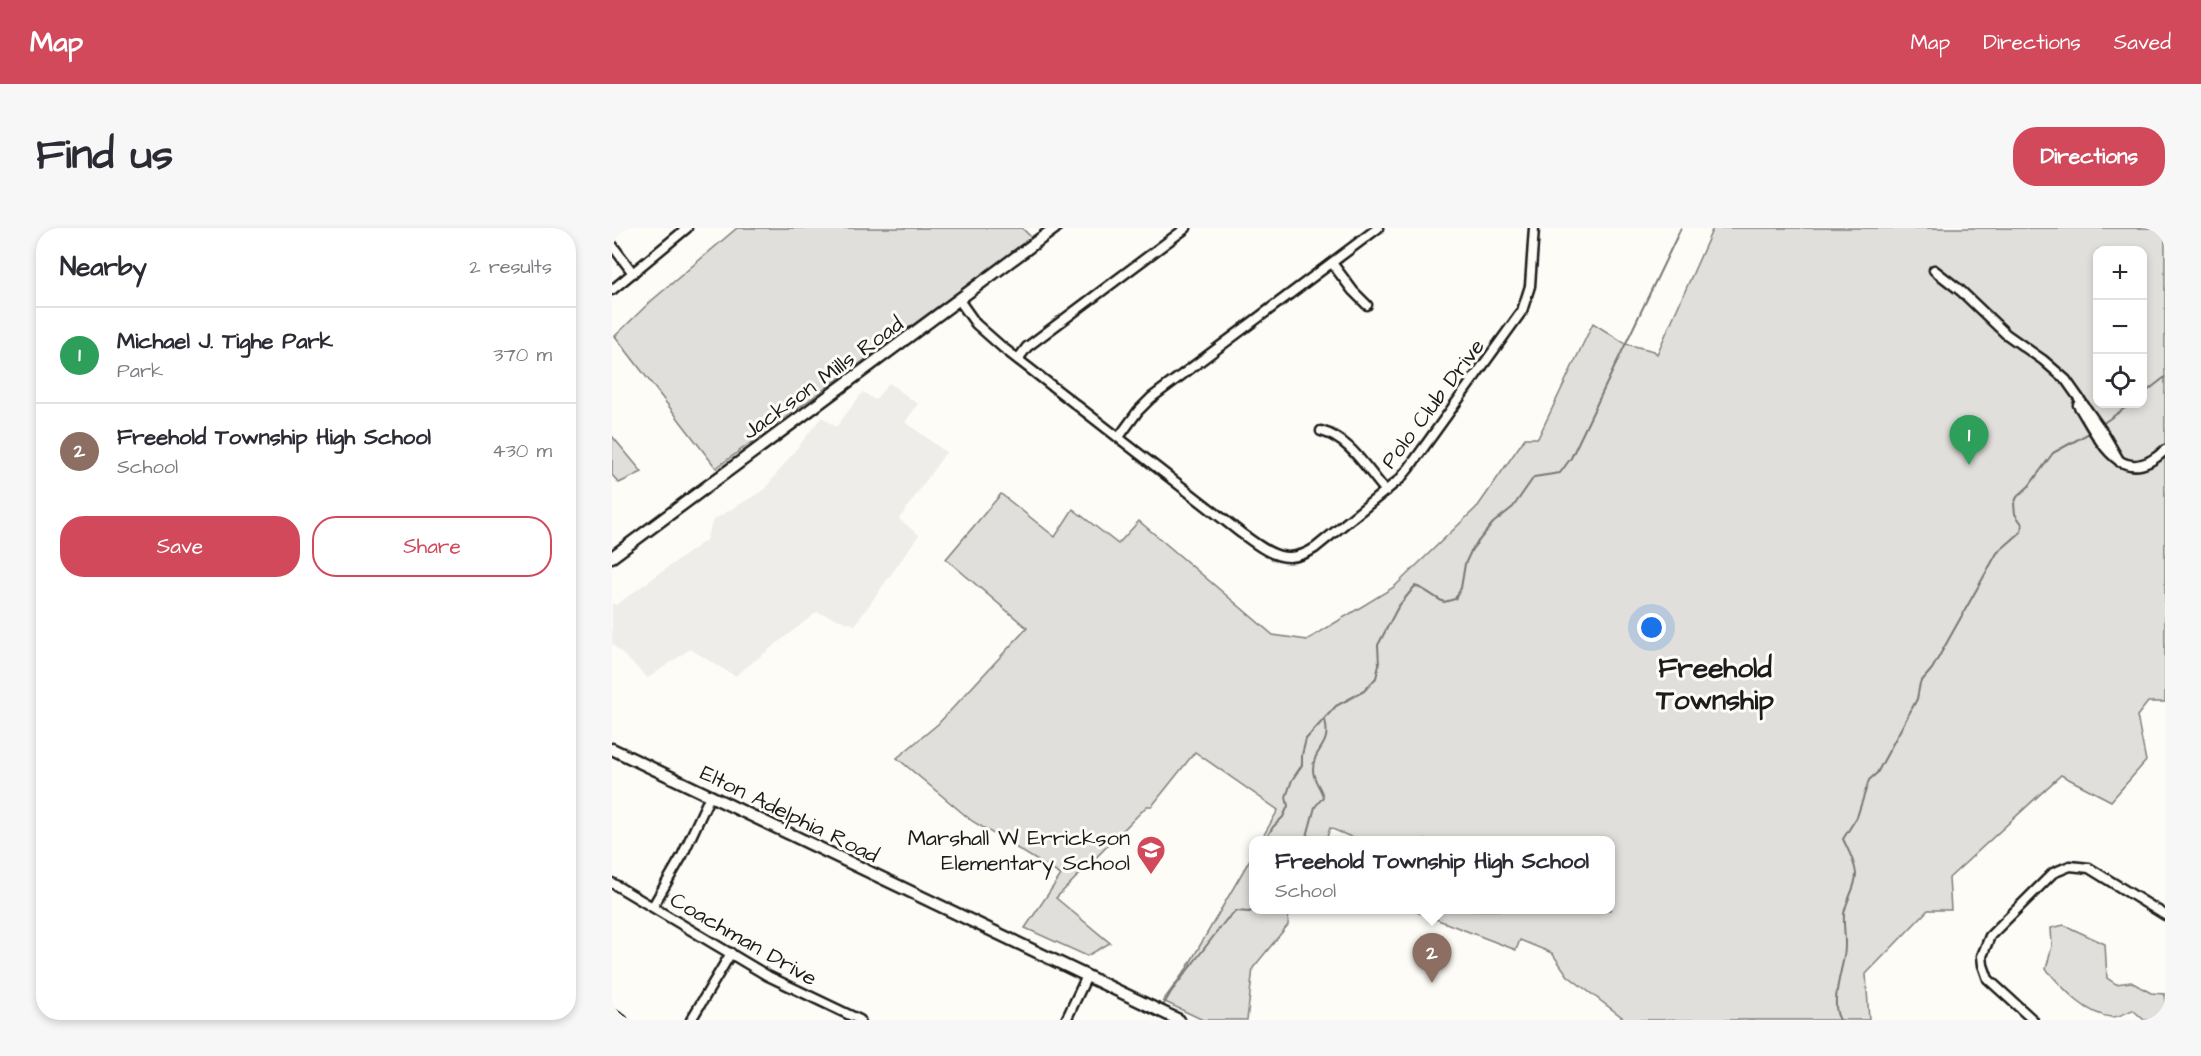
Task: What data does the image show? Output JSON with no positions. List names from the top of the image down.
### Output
{
  "streets": {
    "main road": ["Jackson Mills Road", "Elton Adelphia Road"],
    "street": ["Polo Club Drive", "Coachman Drive"]
  },
  "crossings": [
    ["Jackson Mills Road", "Polo Club Drive"]
  ],
  "districts": ["Freehold Township"],
  "places": {
    "school or university": ["Marshall W Errickson Elementary School"]
  },
  "page": {
    "header": "Map",
    "nav": ["Map", "Directions", "Saved"],
    "title": "Find us",
    "buttons": [
      "Directions",
      ["Save", "Share"]
    ],
    "heading": ["Nearby", "2 results"],
    "map_buttons": ["+", "−"],
    "list": [
      {
        "mark": "1",
        "name": "Michael J. Tighe Park",
        "note": "Park",
        "value": "370 m"
      },
      {
        "mark": "2",
        "name": "Freehold Township High School",
        "note": "School",
        "value": "430 m"
      }
    ],
    "pins": ["1", "2"],
    "popup": ["Freehold Township High School", "School"]
  }
}
